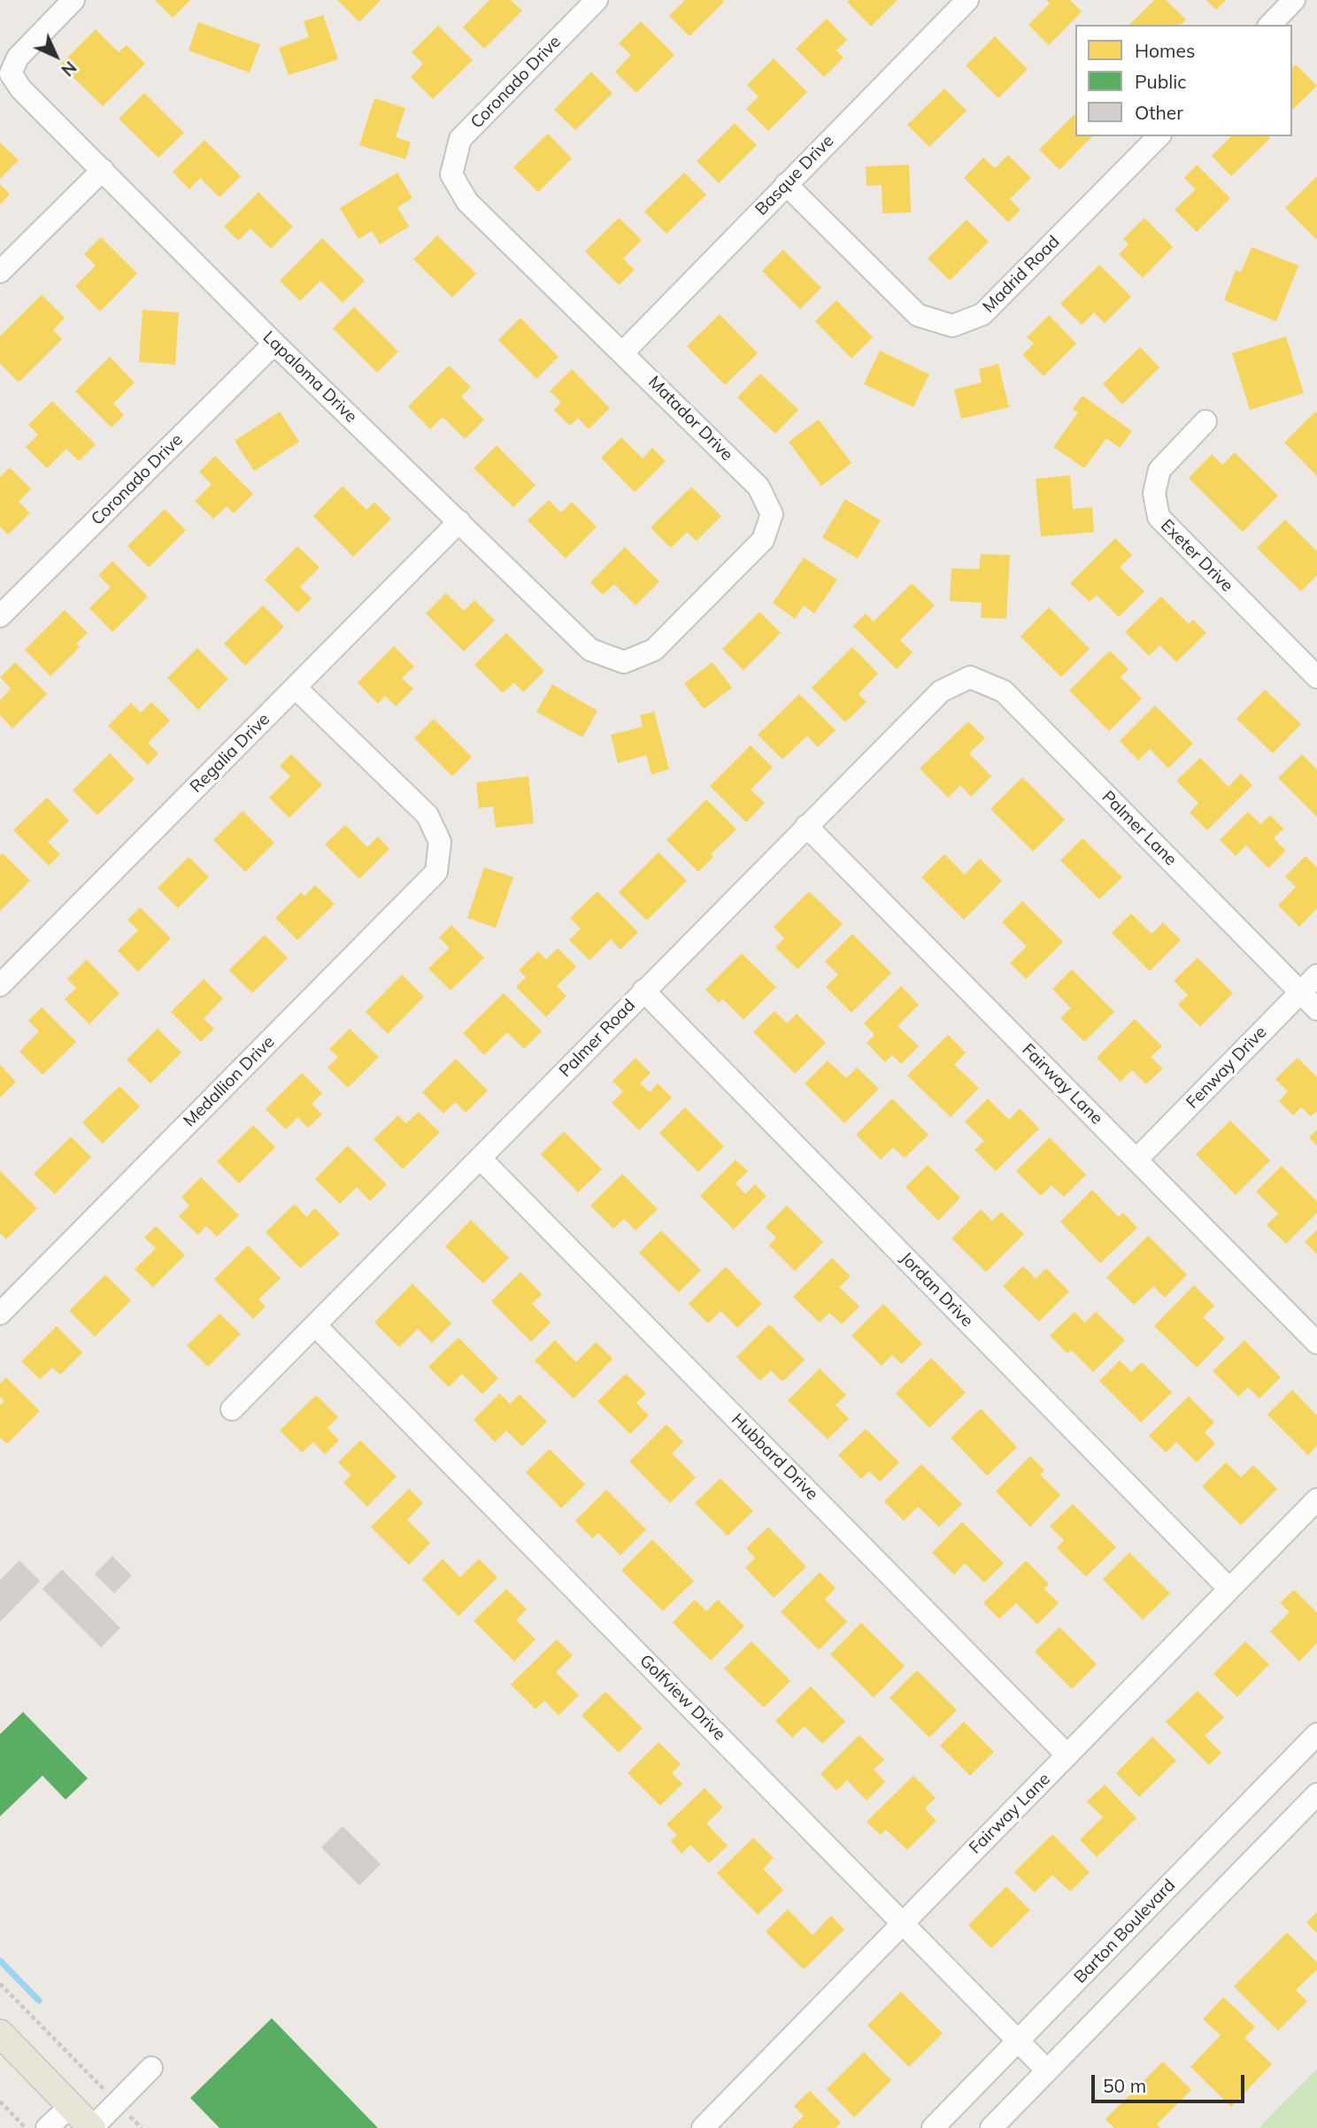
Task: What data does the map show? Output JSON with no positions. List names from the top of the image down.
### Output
{
  "streets": {
    "street": [
      "Coronado Drive",
      "Basque Drive",
      "Madrid Road",
      "Lapaloma Drive",
      "Matador Drive",
      "Exeter Drive",
      "Regalia Drive",
      "Palmer Lane",
      "Palmer Road",
      "Fenway Drive",
      "Medallion Drive",
      "Fairway Lane",
      "Jordan Drive",
      "Hubbard Drive",
      "Golfview Drive",
      "Barton Boulevard"
    ]
  },
  "crossings": [
    ["Coronado Drive", "Lapaloma Drive"],
    ["Coronado Drive", "Matador Drive"],
    ["Basque Drive", "Madrid Road"],
    ["Basque Drive", "Matador Drive"],
    ["Lapaloma Drive", "Matador Drive"],
    ["Lapaloma Drive", "Regalia Drive"],
    ["Regalia Drive", "Medallion Drive"],
    ["Palmer Lane", "Palmer Road"],
    ["Palmer Lane", "Fenway Drive"],
    ["Palmer Road", "Fairway Lane"],
    ["Palmer Road", "Jordan Drive"],
    ["Palmer Road", "Hubbard Drive"],
    ["Palmer Road", "Golfview Drive"],
    ["Fenway Drive", "Fairway Lane"],
    ["Fairway Lane", "Jordan Drive"],
    ["Fairway Lane", "Hubbard Drive"],
    ["Fairway Lane", "Golfview Drive"],
    ["Golfview Drive", "Barton Boulevard"]
  ],
  "legend": ["Homes", "Public", "Other"],
  "scale_bar": "50 m",
  "north": "bottom right"
}
